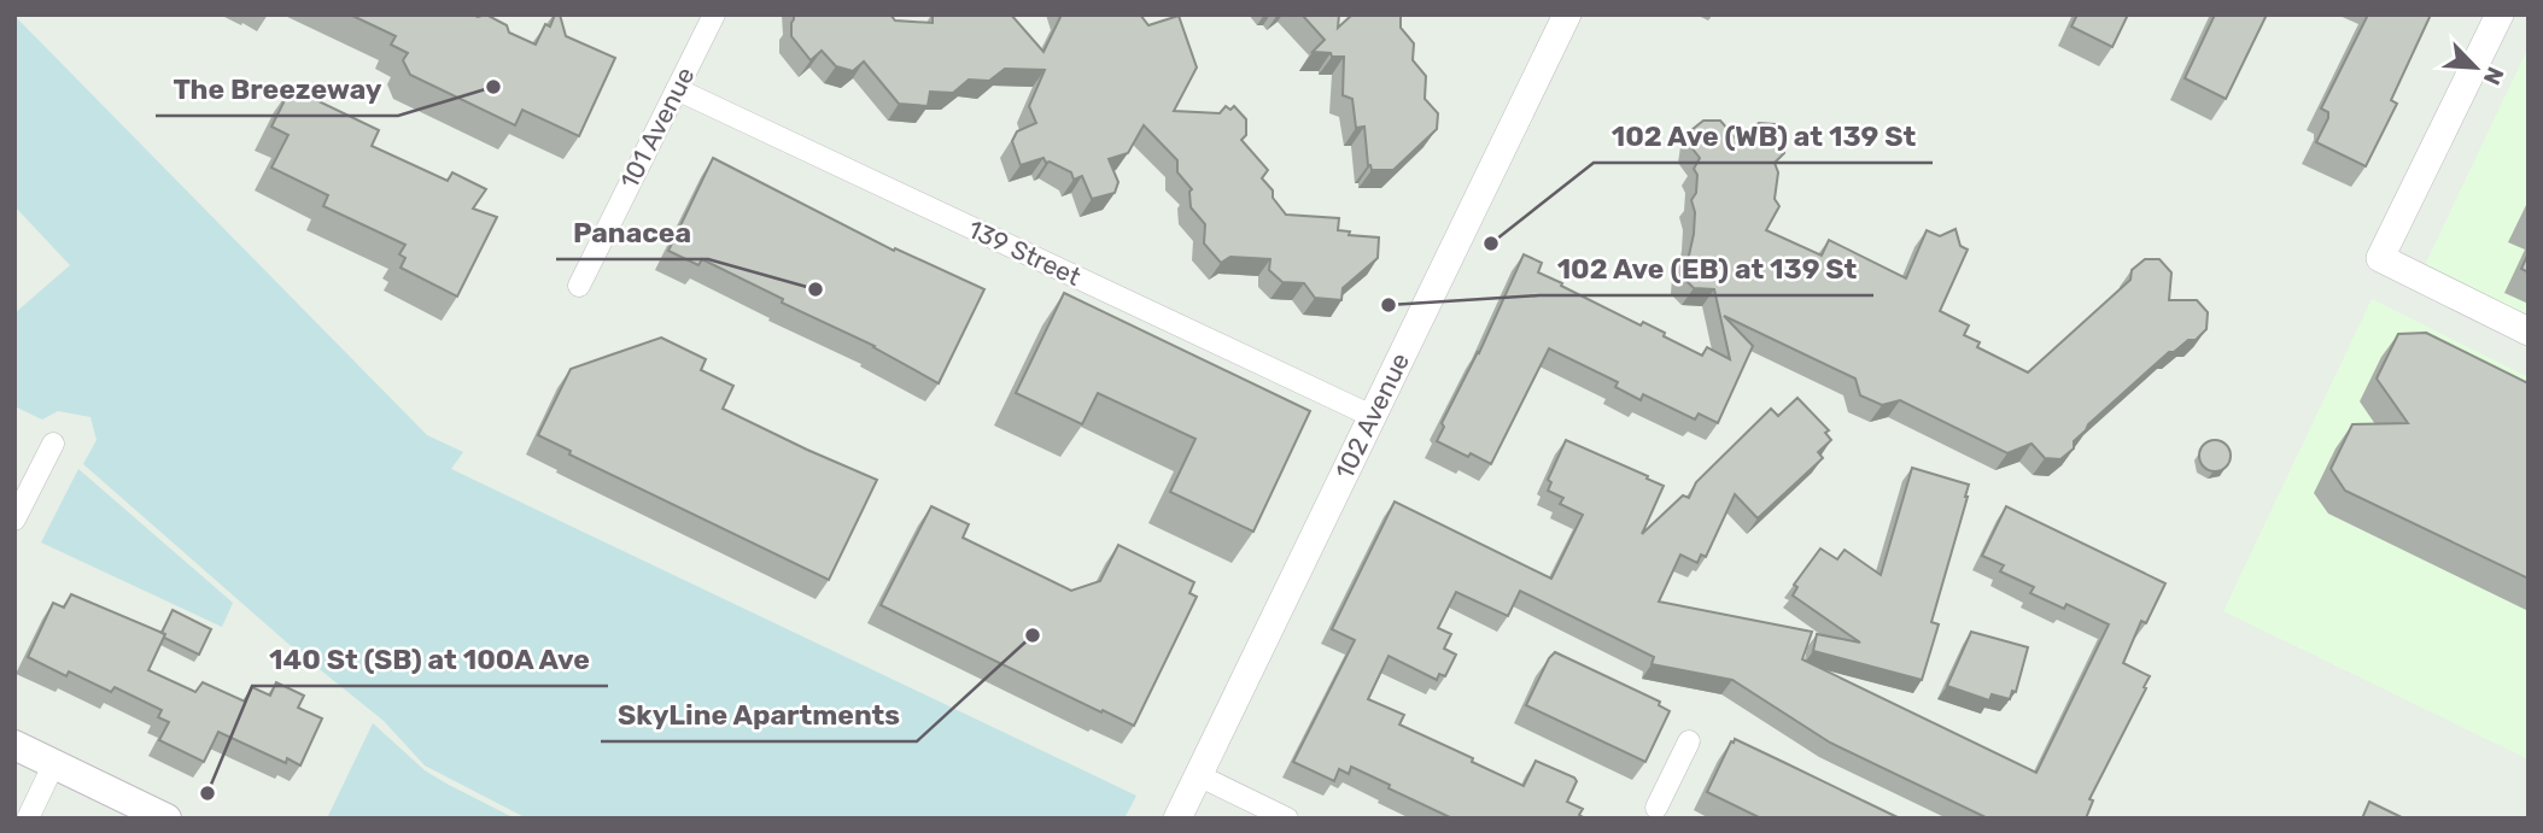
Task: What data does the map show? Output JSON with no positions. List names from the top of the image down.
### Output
{
  "streets": {
    "street": ["101 Avenue", "139 Street", "102 Avenue"]
  },
  "crossings": [
    ["101 Avenue", "139 Street"],
    ["139 Street", "102 Avenue"]
  ],
  "places": [
    "The Breezeway",
    "102 Ave (WB) at 139 St",
    "Panacea",
    "102 Ave (EB) at 139 St",
    "SkyLine Apartments",
    "140 St (SB) at 100A Ave"
  ],
  "north": "bottom right"
}
